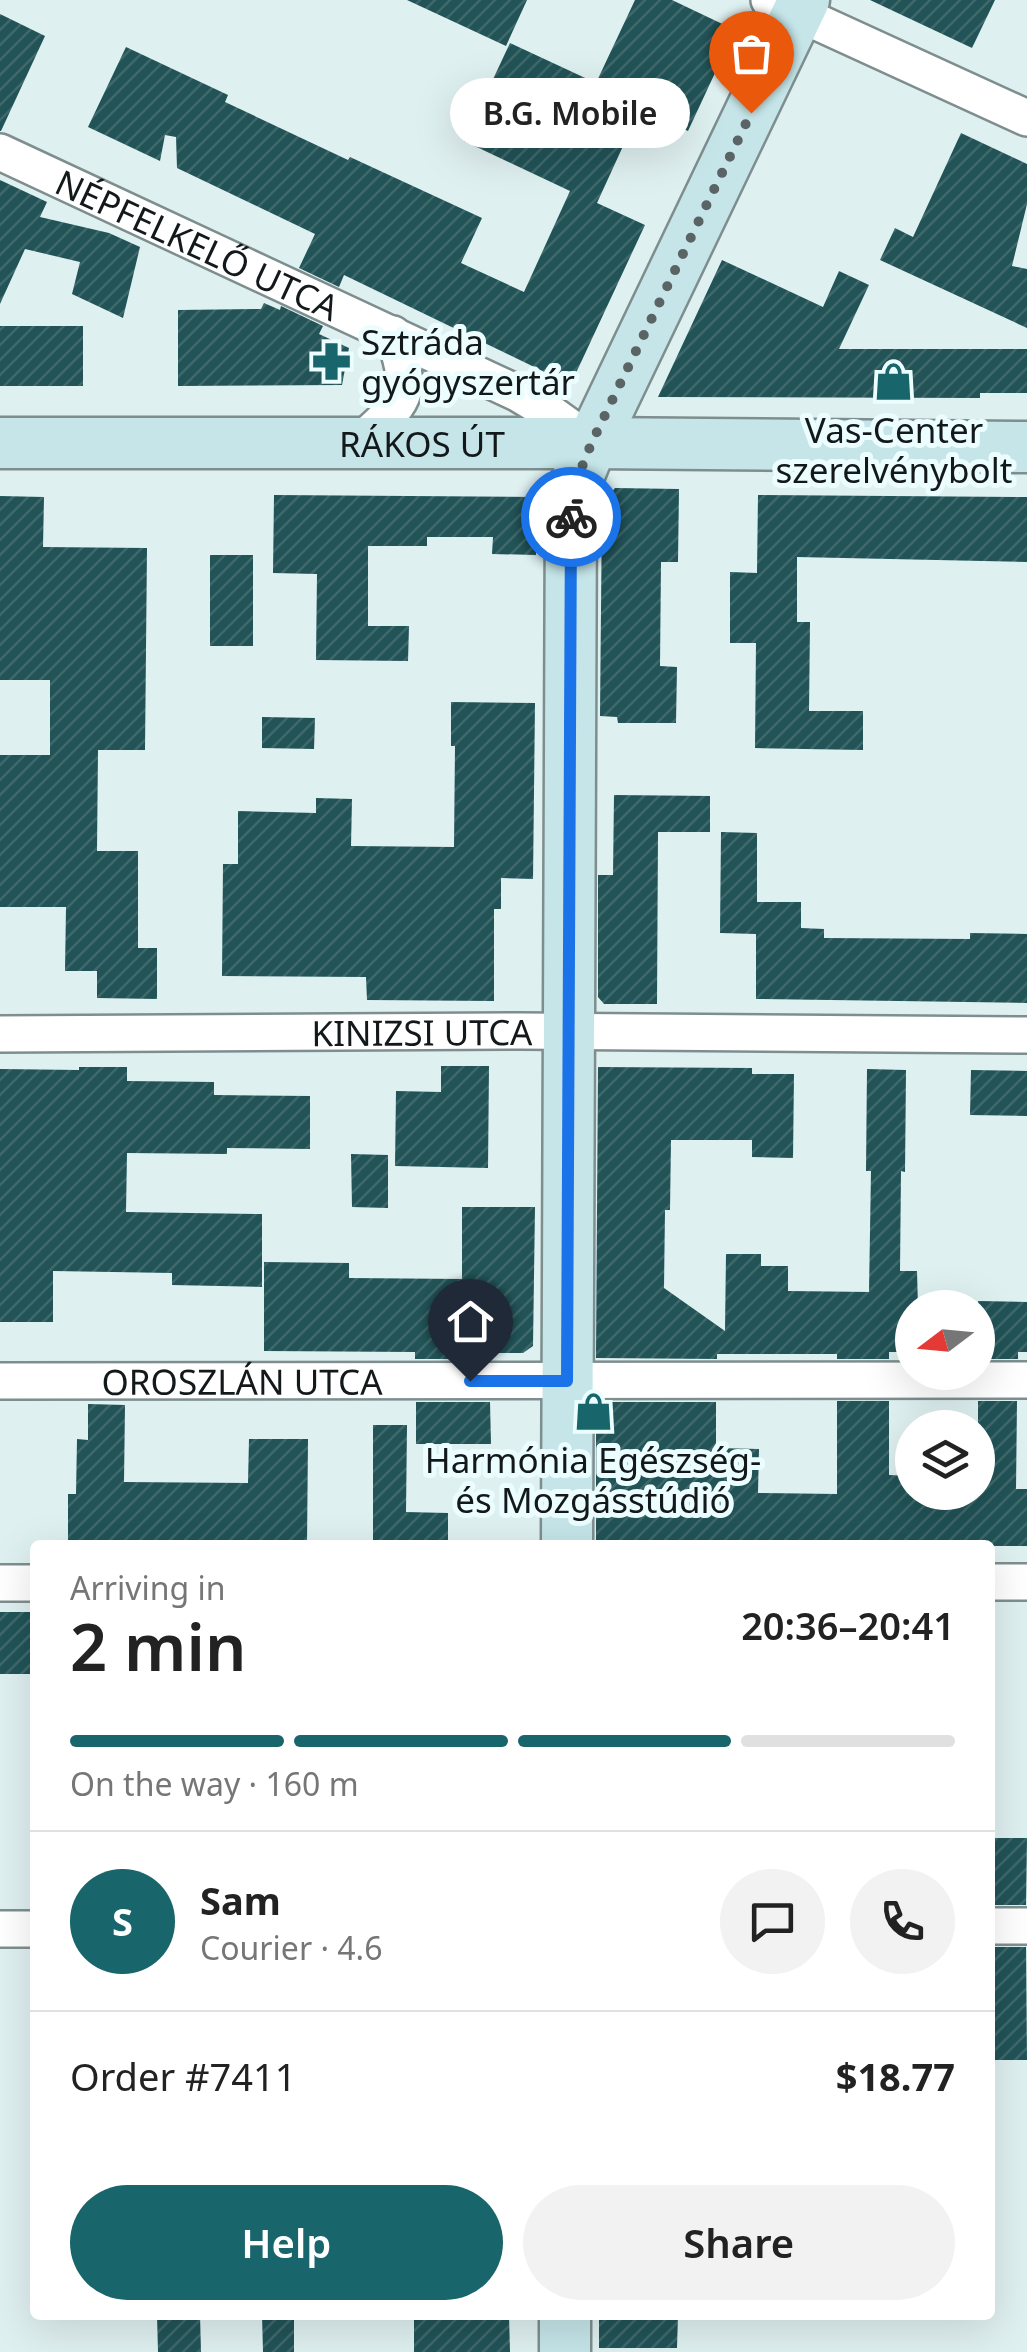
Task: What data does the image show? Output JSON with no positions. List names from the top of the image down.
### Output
{
  "streets": {
    "street": [
      "NÉPFELKELŐ UTCA",
      "RÁKOS ÚT",
      "KINIZSI UTCA",
      "OROSZLÁN UTCA"
    ]
  },
  "crossings": [
    ["NÉPFELKELŐ UTCA", "RÁKOS ÚT"]
  ],
  "places": {
    "other": ["B.G. Mobile"],
    "pharmacy": ["Sztráda gyógyszertár"],
    "shop": ["Vas-Center szerelvénybolt", "Harmónia Egészség- és Mozgásstúdió"]
  },
  "north": "left",
  "page": {
    "bubble": "B.G. Mobile",
    "heading": ["2 min", "Arriving in", "20:36–20:41"],
    "panel": [
      "Sam",
      "Courier · 4.6",
      "Order #7411",
      "$18.77"
    ],
    "bar": "On the way · 160 m",
    "round": "S",
    "buttons": ["Help", "Share"]
  }
}
